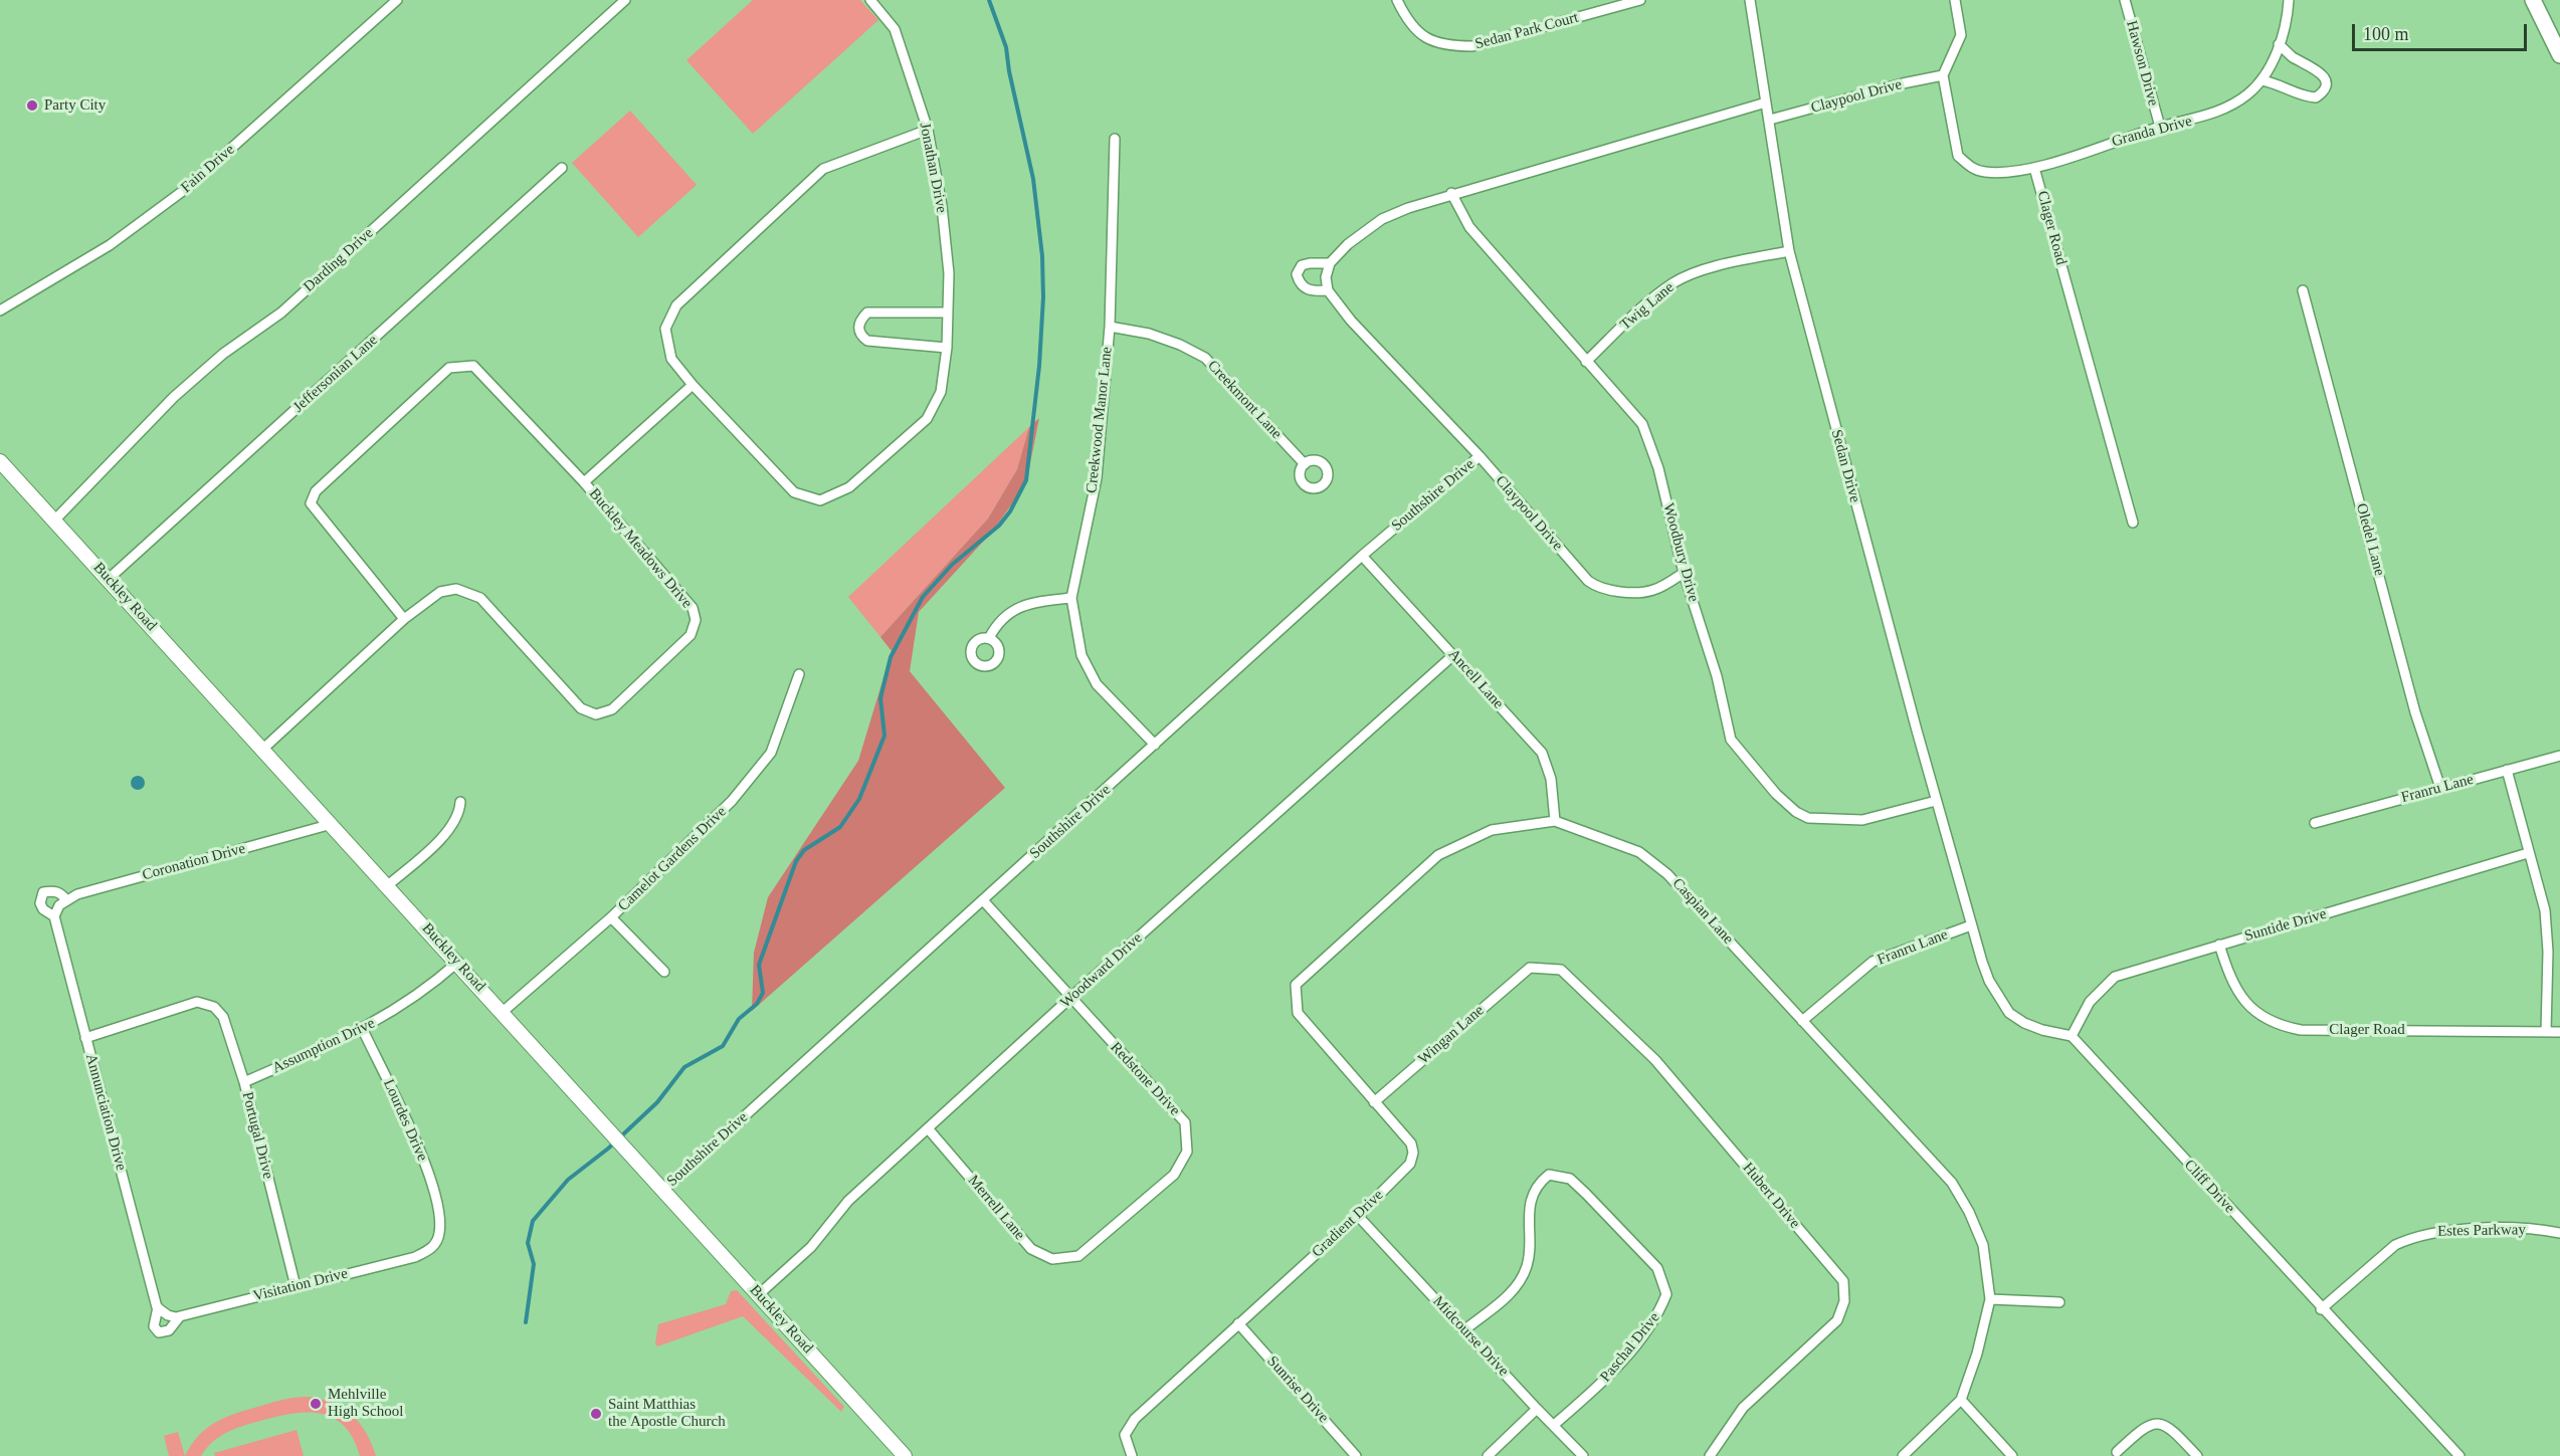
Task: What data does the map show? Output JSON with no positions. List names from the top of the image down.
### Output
{
  "streets": {
    "street": [
      "Sedan Park Court",
      "Hawson Drive",
      "Claypool Drive",
      "Granda Drive",
      "Jonathan Drive",
      "Fain Drive",
      "Clager Road",
      "Darding Drive",
      "Twig Lane",
      "Jeffersonian Lane",
      "Creekmont Lane",
      "Creekwood Manor Lane",
      "Sedan Drive",
      "Southshire Drive",
      "Oledel Lane",
      "Buckley Meadows Drive",
      "Woodbury Drive",
      "Buckley Road",
      "Ancell Lane",
      "Franru Lane",
      "Camelot Gardens Drive",
      "Coronation Drive",
      "Caspian Lane",
      "Suntide Drive",
      "Woodward Drive",
      "Wingan Lane",
      "Assumption Drive",
      "Redstone Drive",
      "Annunciation Drive",
      "Lourdes Drive",
      "Portugal Drive",
      "Cliff Drive",
      "Hubert Drive",
      "Merrell Lane",
      "Gradient Drive",
      "Estes Parkway",
      "Visitation Drive",
      "Midcourse Drive",
      "Paschal Drive",
      "Sunrise Drive"
    ]
  },
  "crossings": [
    ["Hawson Drive", "Granda Drive"],
    ["Claypool Drive", "Sedan Drive"],
    ["Claypool Drive", "Southshire Drive"],
    ["Claypool Drive", "Woodbury Drive"],
    ["Granda Drive", "Clager Road"],
    ["Clager Road", "Suntide Drive"],
    ["Darding Drive", "Buckley Road"],
    ["Twig Lane", "Sedan Drive"],
    ["Twig Lane", "Woodbury Drive"],
    ["Jeffersonian Lane", "Buckley Road"],
    ["Creekmont Lane", "Creekwood Manor Lane"],
    ["Creekwood Manor Lane", "Southshire Drive"],
    ["Sedan Drive", "Woodbury Drive"],
    ["Sedan Drive", "Franru Lane"],
    ["Southshire Drive", "Buckley Road"],
    ["Southshire Drive", "Ancell Lane"],
    ["Southshire Drive", "Redstone Drive"],
    ["Oledel Lane", "Franru Lane"],
    ["Buckley Meadows Drive", "Buckley Road"],
    ["Buckley Road", "Camelot Gardens Drive"],
    ["Buckley Road", "Coronation Drive"],
    ["Buckley Road", "Woodward Drive"],
    ["Buckley Road", "Assumption Drive"],
    ["Ancell Lane", "Caspian Lane"],
    ["Ancell Lane", "Woodward Drive"],
    ["Franru Lane", "Caspian Lane"],
    ["Coronation Drive", "Annunciation Drive"],
    ["Caspian Lane", "Gradient Drive"],
    ["Suntide Drive", "Cliff Drive"],
    ["Woodward Drive", "Redstone Drive"],
    ["Woodward Drive", "Merrell Lane"],
    ["Wingan Lane", "Hubert Drive"],
    ["Wingan Lane", "Gradient Drive"],
    ["Assumption Drive", "Lourdes Drive"],
    ["Assumption Drive", "Portugal Drive"],
    ["Redstone Drive", "Merrell Lane"],
    ["Annunciation Drive", "Portugal Drive"],
    ["Annunciation Drive", "Visitation Drive"],
    ["Lourdes Drive", "Visitation Drive"],
    ["Portugal Drive", "Visitation Drive"],
    ["Cliff Drive", "Estes Parkway"],
    ["Gradient Drive", "Midcourse Drive"],
    ["Gradient Drive", "Sunrise Drive"],
    ["Midcourse Drive", "Paschal Drive"]
  ],
  "places": ["Party City", "Mehlville High School", "Saint Matthias the Apostle Church"],
  "scale_bar": "100 m"
}
